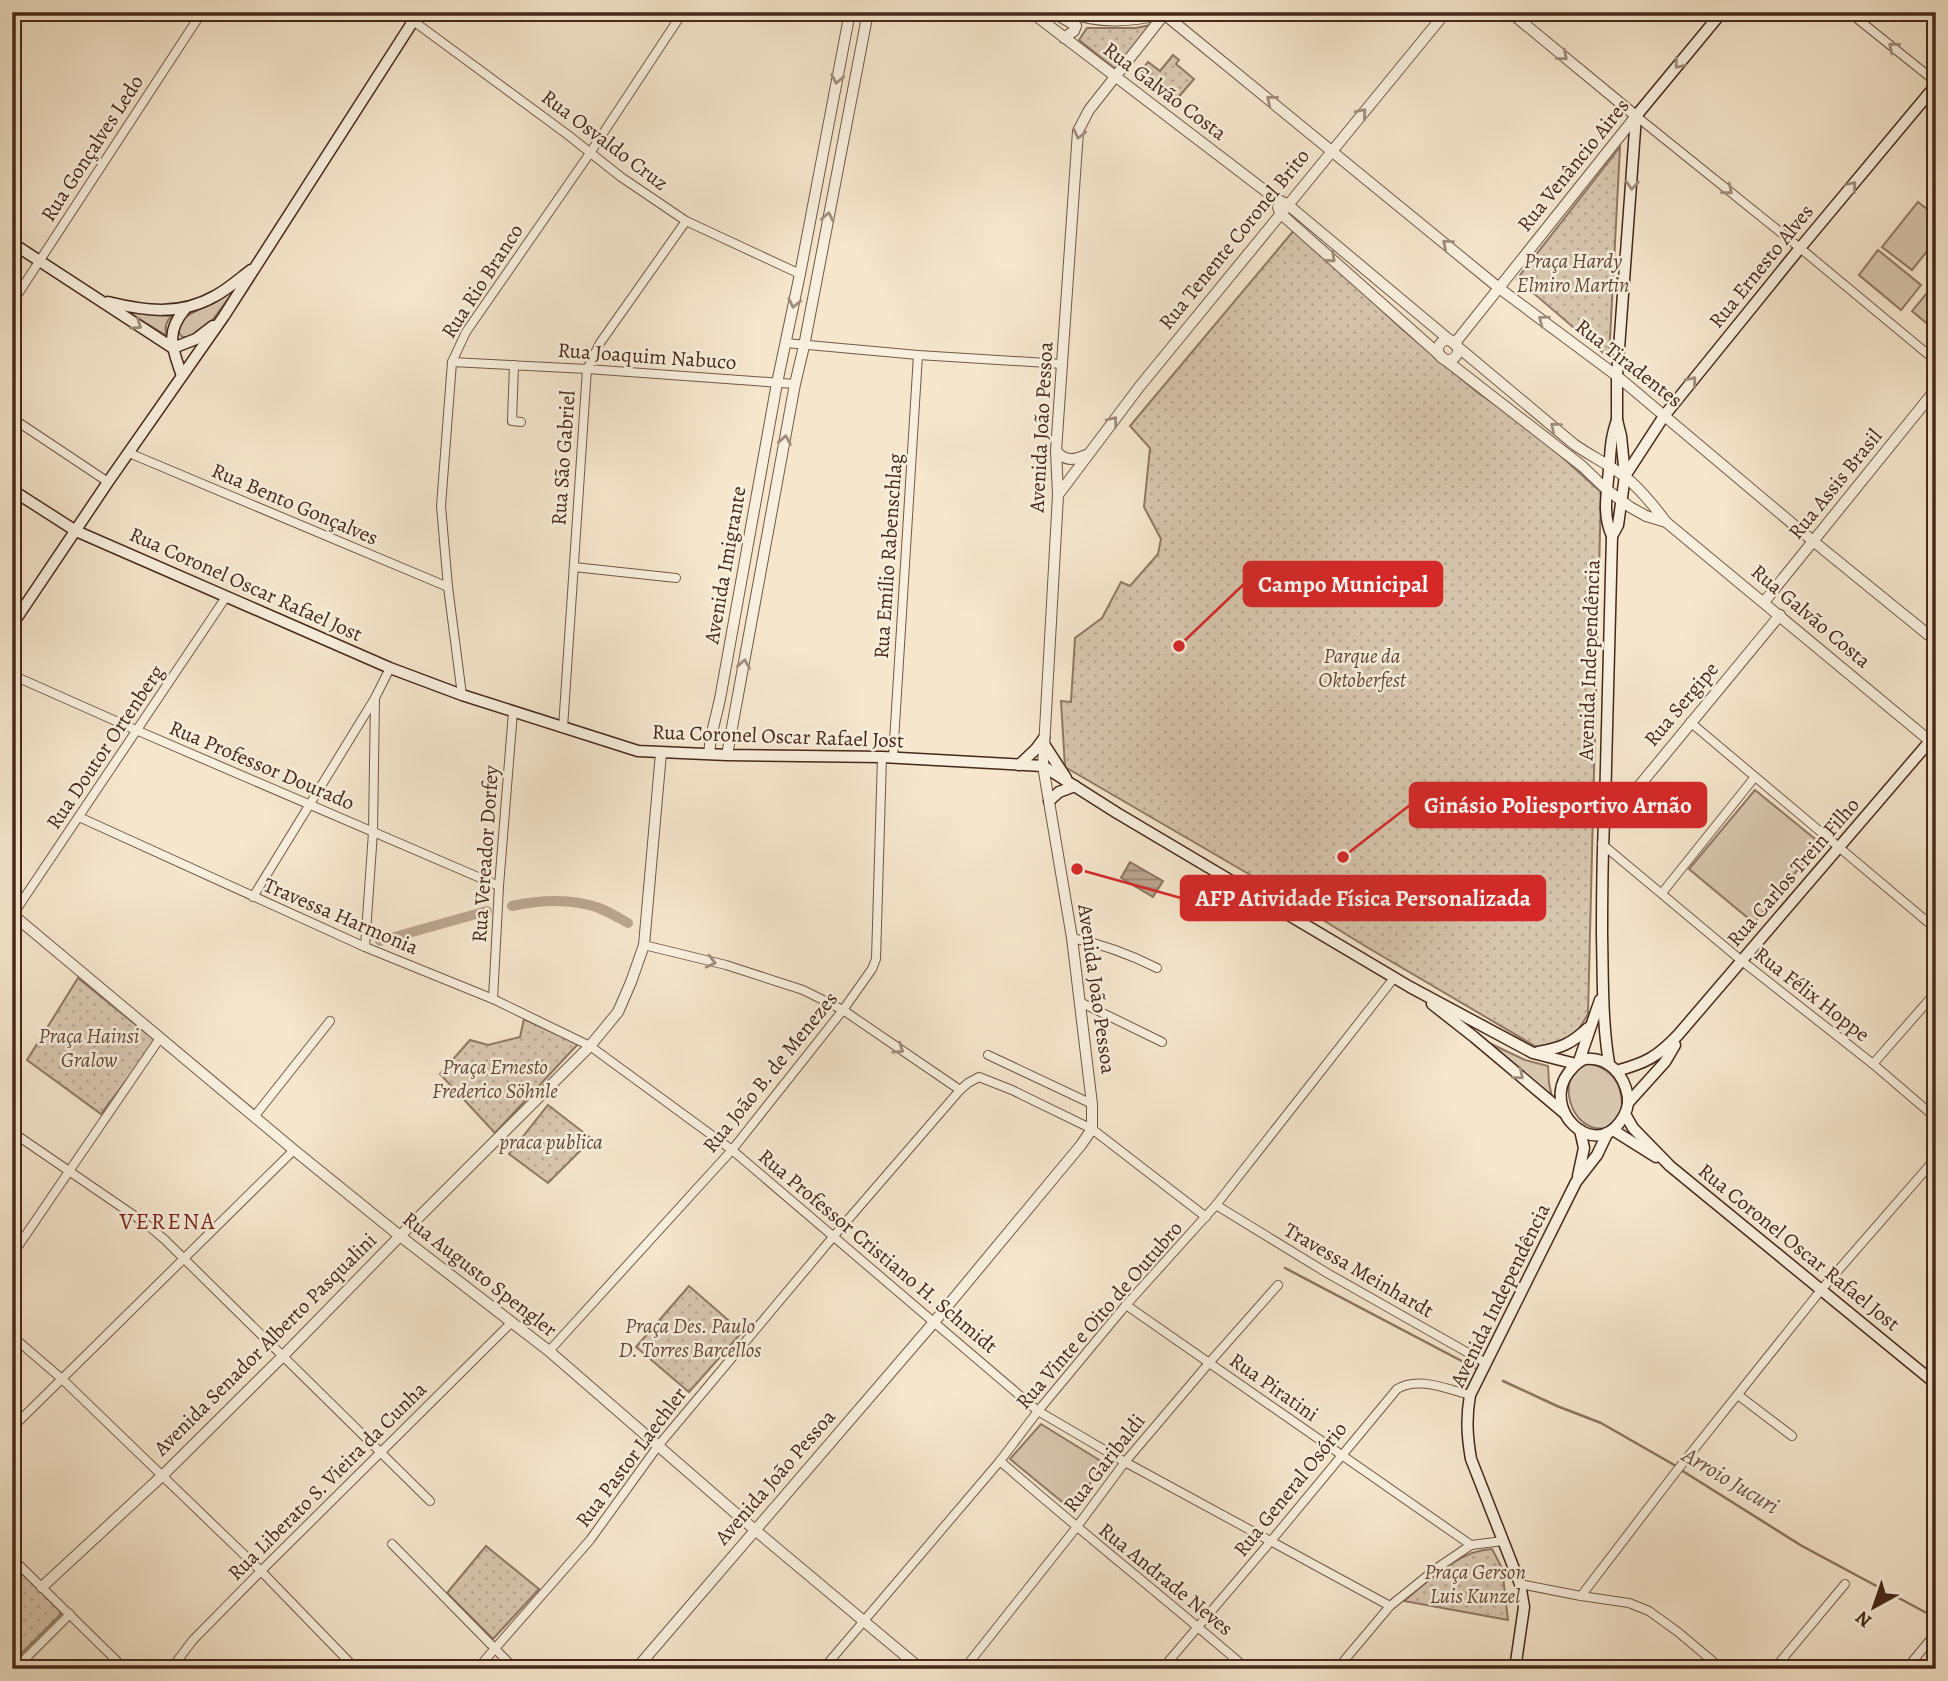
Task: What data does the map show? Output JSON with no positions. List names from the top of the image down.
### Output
{
  "streets": {
    "main road": [
      "Rua Venâncio Aires",
      "Rua Ernesto Alves",
      "Rua Coronel Oscar Rafael Jost",
      "Avenida Independência",
      "Rua Carlos Trein Filho"
    ],
    "street": [
      "Rua Galvão Costa",
      "Rua Osvaldo Cruz",
      "Rua Gonçalves Ledo",
      "Rua Tenente Coronel Brito",
      "Rua Rio Branco",
      "Rua Joaquim Nabuco",
      "Rua Tiradentes",
      "Avenida João Pessoa",
      "Rua São Gabriel",
      "Rua Assis Brasil",
      "Rua Bento Gonçalves",
      "Rua Emílio Rabenschlag",
      "Avenida Imigrante",
      "Rua Sergipe",
      "Rua Doutor Ortenberg",
      "Rua Professor Dourado",
      "Rua Vereador Dorfey",
      "Travessa Harmonia",
      "Rua Félix Hoppe",
      "Rua João B. de Menezes",
      "Rua Professor Cristiano H. Schmidt",
      "Travessa Meinhardt",
      "Rua Augusto Spengler",
      "Rua Vinte e Oito de Outubro",
      "Avenida Senador Alberto Pasqualini",
      "Rua Piratini",
      "Rua Pastor Laechler",
      "Rua Garibaldi",
      "Rua Liberato S. Vieira da Cunha",
      "Rua General Osório",
      "Rua Andrade Neves"
    ]
  },
  "crossings": [
    ["Rua Galvão Costa", "Rua Venâncio Aires"],
    ["Rua Galvão Costa", "Rua Tenente Coronel Brito"],
    ["Rua Galvão Costa", "Rua Ernesto Alves"],
    ["Rua Galvão Costa", "Rua Tiradentes"],
    ["Rua Galvão Costa", "Avenida João Pessoa"],
    ["Rua Galvão Costa", "Rua Assis Brasil"],
    ["Rua Galvão Costa", "Avenida Independência"],
    ["Rua Galvão Costa", "Rua Sergipe"],
    ["Rua Galvão Costa", "Rua Carlos Trein Filho"],
    ["Rua Osvaldo Cruz", "Rua Rio Branco"],
    ["Rua Osvaldo Cruz", "Rua São Gabriel"],
    ["Rua Osvaldo Cruz", "Avenida Imigrante"],
    ["Rua Venâncio Aires", "Rua Tiradentes"],
    ["Rua Venâncio Aires", "Avenida Independência"],
    ["Rua Tenente Coronel Brito", "Rua Tiradentes"],
    ["Rua Tenente Coronel Brito", "Avenida João Pessoa"],
    ["Rua Ernesto Alves", "Rua Tiradentes"],
    ["Rua Ernesto Alves", "Avenida Independência"],
    ["Rua Rio Branco", "Rua Joaquim Nabuco"],
    ["Rua Rio Branco", "Rua Bento Gonçalves"],
    ["Rua Rio Branco", "Rua Coronel Oscar Rafael Jost"],
    ["Rua Joaquim Nabuco", "Rua São Gabriel"],
    ["Rua Joaquim Nabuco", "Avenida Imigrante"],
    ["Rua Tiradentes", "Avenida João Pessoa"],
    ["Rua Tiradentes", "Rua Assis Brasil"],
    ["Rua Tiradentes", "Avenida Independência"],
    ["Avenida João Pessoa", "Rua Coronel Oscar Rafael Jost"],
    ["Avenida João Pessoa", "Rua Professor Cristiano H. Schmidt"],
    ["Avenida João Pessoa", "Rua Augusto Spengler"],
    ["Avenida João Pessoa", "Rua Pastor Laechler"],
    ["Rua São Gabriel", "Rua Coronel Oscar Rafael Jost"],
    ["Rua Emílio Rabenschlag", "Rua Coronel Oscar Rafael Jost"],
    ["Rua Emílio Rabenschlag", "Rua João B. de Menezes"],
    ["Avenida Imigrante", "Rua Coronel Oscar Rafael Jost"],
    ["Rua Coronel Oscar Rafael Jost", "Avenida Independência"],
    ["Rua Coronel Oscar Rafael Jost", "Rua Doutor Ortenberg"],
    ["Rua Coronel Oscar Rafael Jost", "Rua Vereador Dorfey"],
    ["Rua Coronel Oscar Rafael Jost", "Rua Carlos Trein Filho"],
    ["Rua Coronel Oscar Rafael Jost", "Rua João B. de Menezes"],
    ["Rua Coronel Oscar Rafael Jost", "Rua Vinte e Oito de Outubro"],
    ["Rua Coronel Oscar Rafael Jost", "Avenida Senador Alberto Pasqualini"],
    ["Avenida Independência", "Rua Sergipe"],
    ["Avenida Independência", "Rua Carlos Trein Filho"],
    ["Avenida Independência", "Rua Félix Hoppe"],
    ["Avenida Independência", "Travessa Meinhardt"],
    ["Avenida Independência", "Rua General Osório"],
    ["Rua Doutor Ortenberg", "Rua Professor Dourado"],
    ["Rua Doutor Ortenberg", "Travessa Harmonia"],
    ["Rua Doutor Ortenberg", "Rua Augusto Spengler"],
    ["Rua Professor Dourado", "Rua Vereador Dorfey"],
    ["Rua Vereador Dorfey", "Travessa Harmonia"],
    ["Rua Carlos Trein Filho", "Rua Félix Hoppe"],
    ["Travessa Harmonia", "Rua Professor Cristiano H. Schmidt"],
    ["Travessa Harmonia", "Avenida Senador Alberto Pasqualini"],
    ["Rua João B. de Menezes", "Rua Professor Cristiano H. Schmidt"],
    ["Rua João B. de Menezes", "Rua Augusto Spengler"],
    ["Rua Professor Cristiano H. Schmidt", "Rua Vinte e Oito de Outubro"],
    ["Rua Professor Cristiano H. Schmidt", "Avenida Senador Alberto Pasqualini"],
    ["Rua Professor Cristiano H. Schmidt", "Rua Pastor Laechler"],
    ["Rua Professor Cristiano H. Schmidt", "Rua Garibaldi"],
    ["Rua Professor Cristiano H. Schmidt", "Rua General Osório"],
    ["Travessa Meinhardt", "Rua Vinte e Oito de Outubro"],
    ["Rua Augusto Spengler", "Rua Vinte e Oito de Outubro"],
    ["Rua Augusto Spengler", "Avenida Senador Alberto Pasqualini"],
    ["Rua Augusto Spengler", "Rua Pastor Laechler"],
    ["Rua Augusto Spengler", "Rua Liberato S. Vieira da Cunha"],
    ["Rua Vinte e Oito de Outubro", "Rua Piratini"],
    ["Rua Vinte e Oito de Outubro", "Rua Andrade Neves"],
    ["Rua Piratini", "Rua Garibaldi"],
    ["Rua Piratini", "Rua General Osório"],
    ["Rua Garibaldi", "Rua Andrade Neves"],
    ["Rua General Osório", "Rua Andrade Neves"]
  ],
  "one_way": ["Rua Tenente Coronel Brito", "Rua Ernesto Alves", "Rua Tiradentes"],
  "districts": ["VERENA"],
  "water": ["Arroio Jucuri"],
  "parks": [
    "Praça Hardy Elmiro Martin",
    "Parque da Oktoberfest",
    "Praça Hainsi Gralow",
    "Praça Ernesto Frederico Söhnle",
    "praca publica",
    "Praça Des. Paulo D. Torres Barcellos",
    "Praça Gerson Luis Kunzel"
  ],
  "places": ["Campo Municipal", "Ginásio Poliesportivo Arnão", "AFP Atividade Física Personalizada"],
  "north": "bottom left"
}
